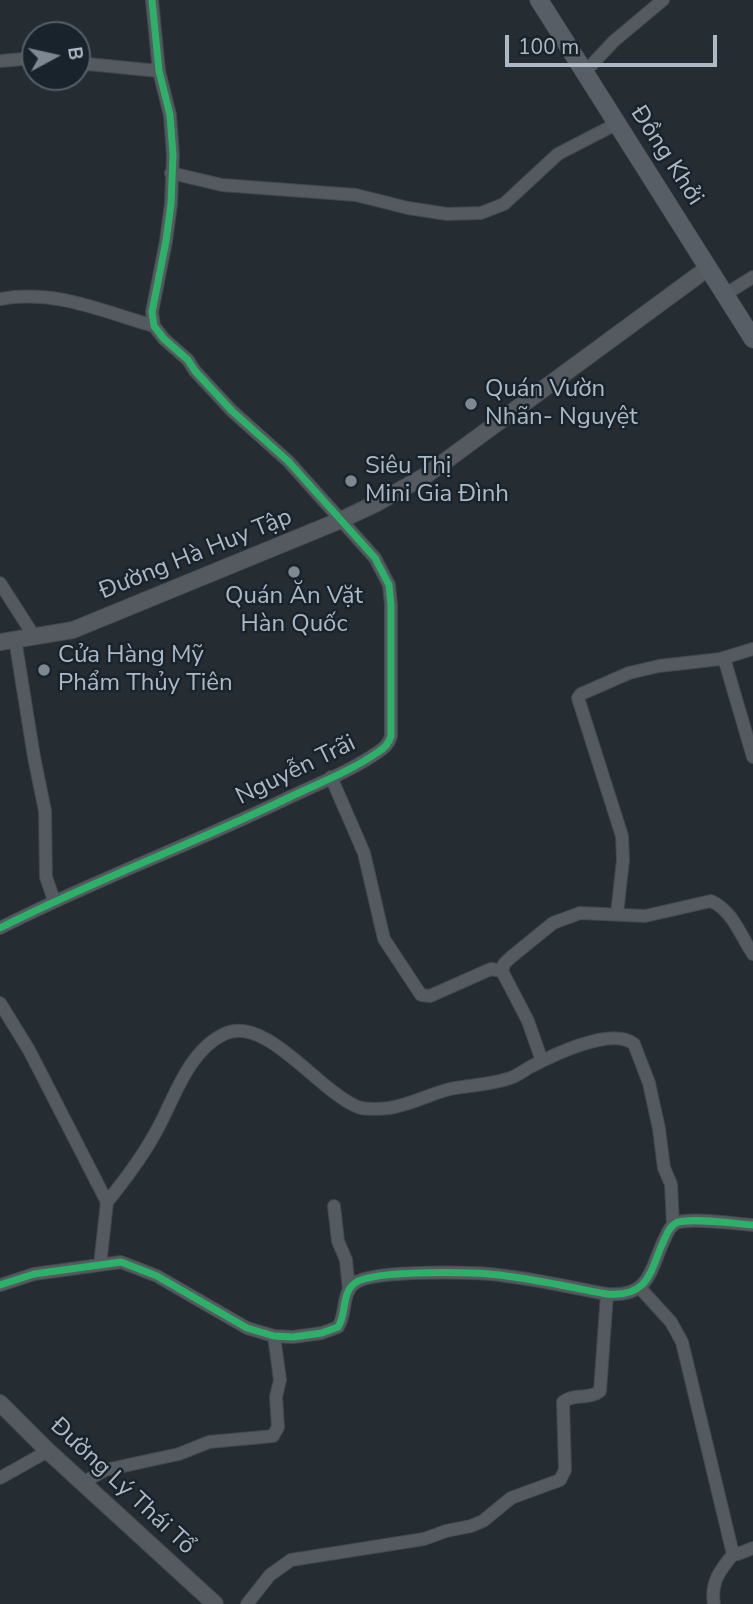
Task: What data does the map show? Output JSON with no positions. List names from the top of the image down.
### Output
{
  "streets": {
    "main road": ["Đồng Khởi"],
    "street": ["Đường Hà Huy Tập", "Nguyễn Trãi", "Đường Lý Thái Tổ"]
  },
  "crossings": [
    ["Đồng Khởi", "Đường Hà Huy Tập"],
    ["Đường Hà Huy Tập", "Nguyễn Trãi"]
  ],
  "places": [
    "Quán Vườn Nhãn- Nguyệt",
    "Siêu Thị Mini Gia Đình",
    "Quán Ăn Vặt Hàn Quốc",
    "Cửa Hàng Mỹ Phẩm Thủy Tiên"
  ],
  "scale_bar": "100 m",
  "north": "right"
}
